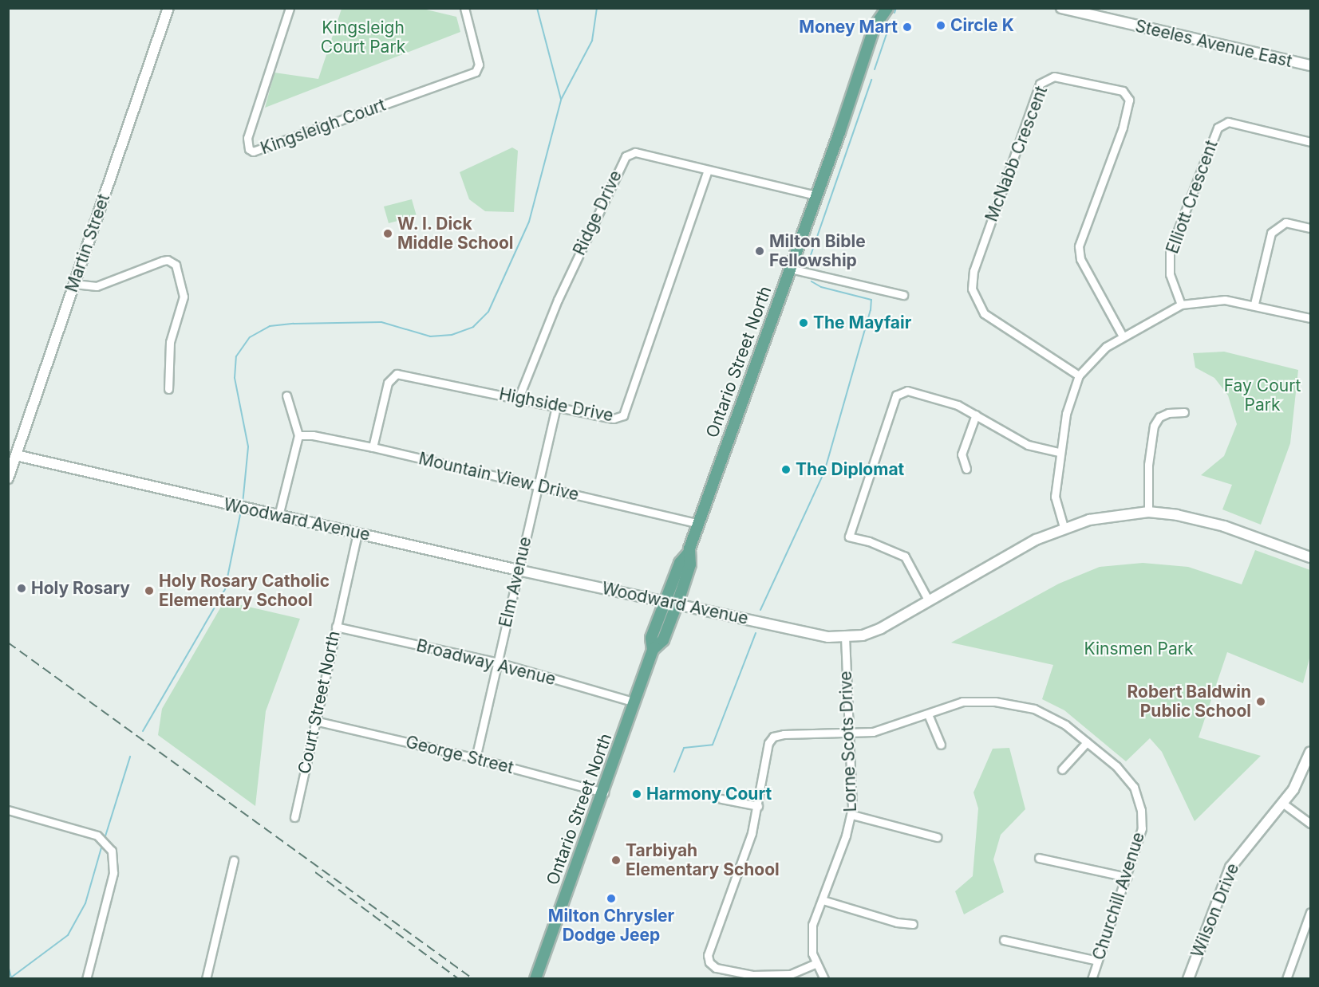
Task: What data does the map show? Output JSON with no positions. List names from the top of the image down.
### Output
{
  "streets": {
    "main road": ["Ontario Street North"],
    "street": [
      "Steeles Avenue East",
      "Kingsleigh Court",
      "McNabb Crescent",
      "Elliott Crescent",
      "Ridge Drive",
      "Martin Street",
      "Highside Drive",
      "Mountain View Drive",
      "Woodward Avenue",
      "Elm Avenue",
      "Broadway Avenue",
      "Court Street North",
      "Lorne Scots Drive",
      "George Street",
      "Churchill Avenue",
      "Wilson Drive"
    ]
  },
  "crossings": [
    ["Ridge Drive", "Ontario Street North"],
    ["Ridge Drive", "Highside Drive"],
    ["Martin Street", "Woodward Avenue"],
    ["Ontario Street North", "Mountain View Drive"],
    ["Ontario Street North", "Woodward Avenue"],
    ["Ontario Street North", "Broadway Avenue"],
    ["Ontario Street North", "George Street"],
    ["Highside Drive", "Mountain View Drive"],
    ["Highside Drive", "Elm Avenue"],
    ["Mountain View Drive", "Elm Avenue"],
    ["Woodward Avenue", "Elm Avenue"],
    ["Woodward Avenue", "Court Street North"],
    ["Woodward Avenue", "Lorne Scots Drive"],
    ["Elm Avenue", "Broadway Avenue"],
    ["Elm Avenue", "George Street"],
    ["Broadway Avenue", "Court Street North"],
    ["Court Street North", "George Street"],
    ["Lorne Scots Drive", "Churchill Avenue"]
  ],
  "parks": ["Kingsleigh Court Park", "Fay Court Park", "Kinsmen Park"],
  "places": [
    "Circle K",
    "Money Mart",
    "W. I. Dick Middle School",
    "Milton Bible Fellowship",
    "The Mayfair",
    "The Diplomat",
    "Holy Rosary",
    "Holy Rosary Catholic Elementary School",
    "Robert Baldwin Public School",
    "Harmony Court",
    "Tarbiyah Elementary School",
    "Milton Chrysler Dodge Jeep"
  ]
}
